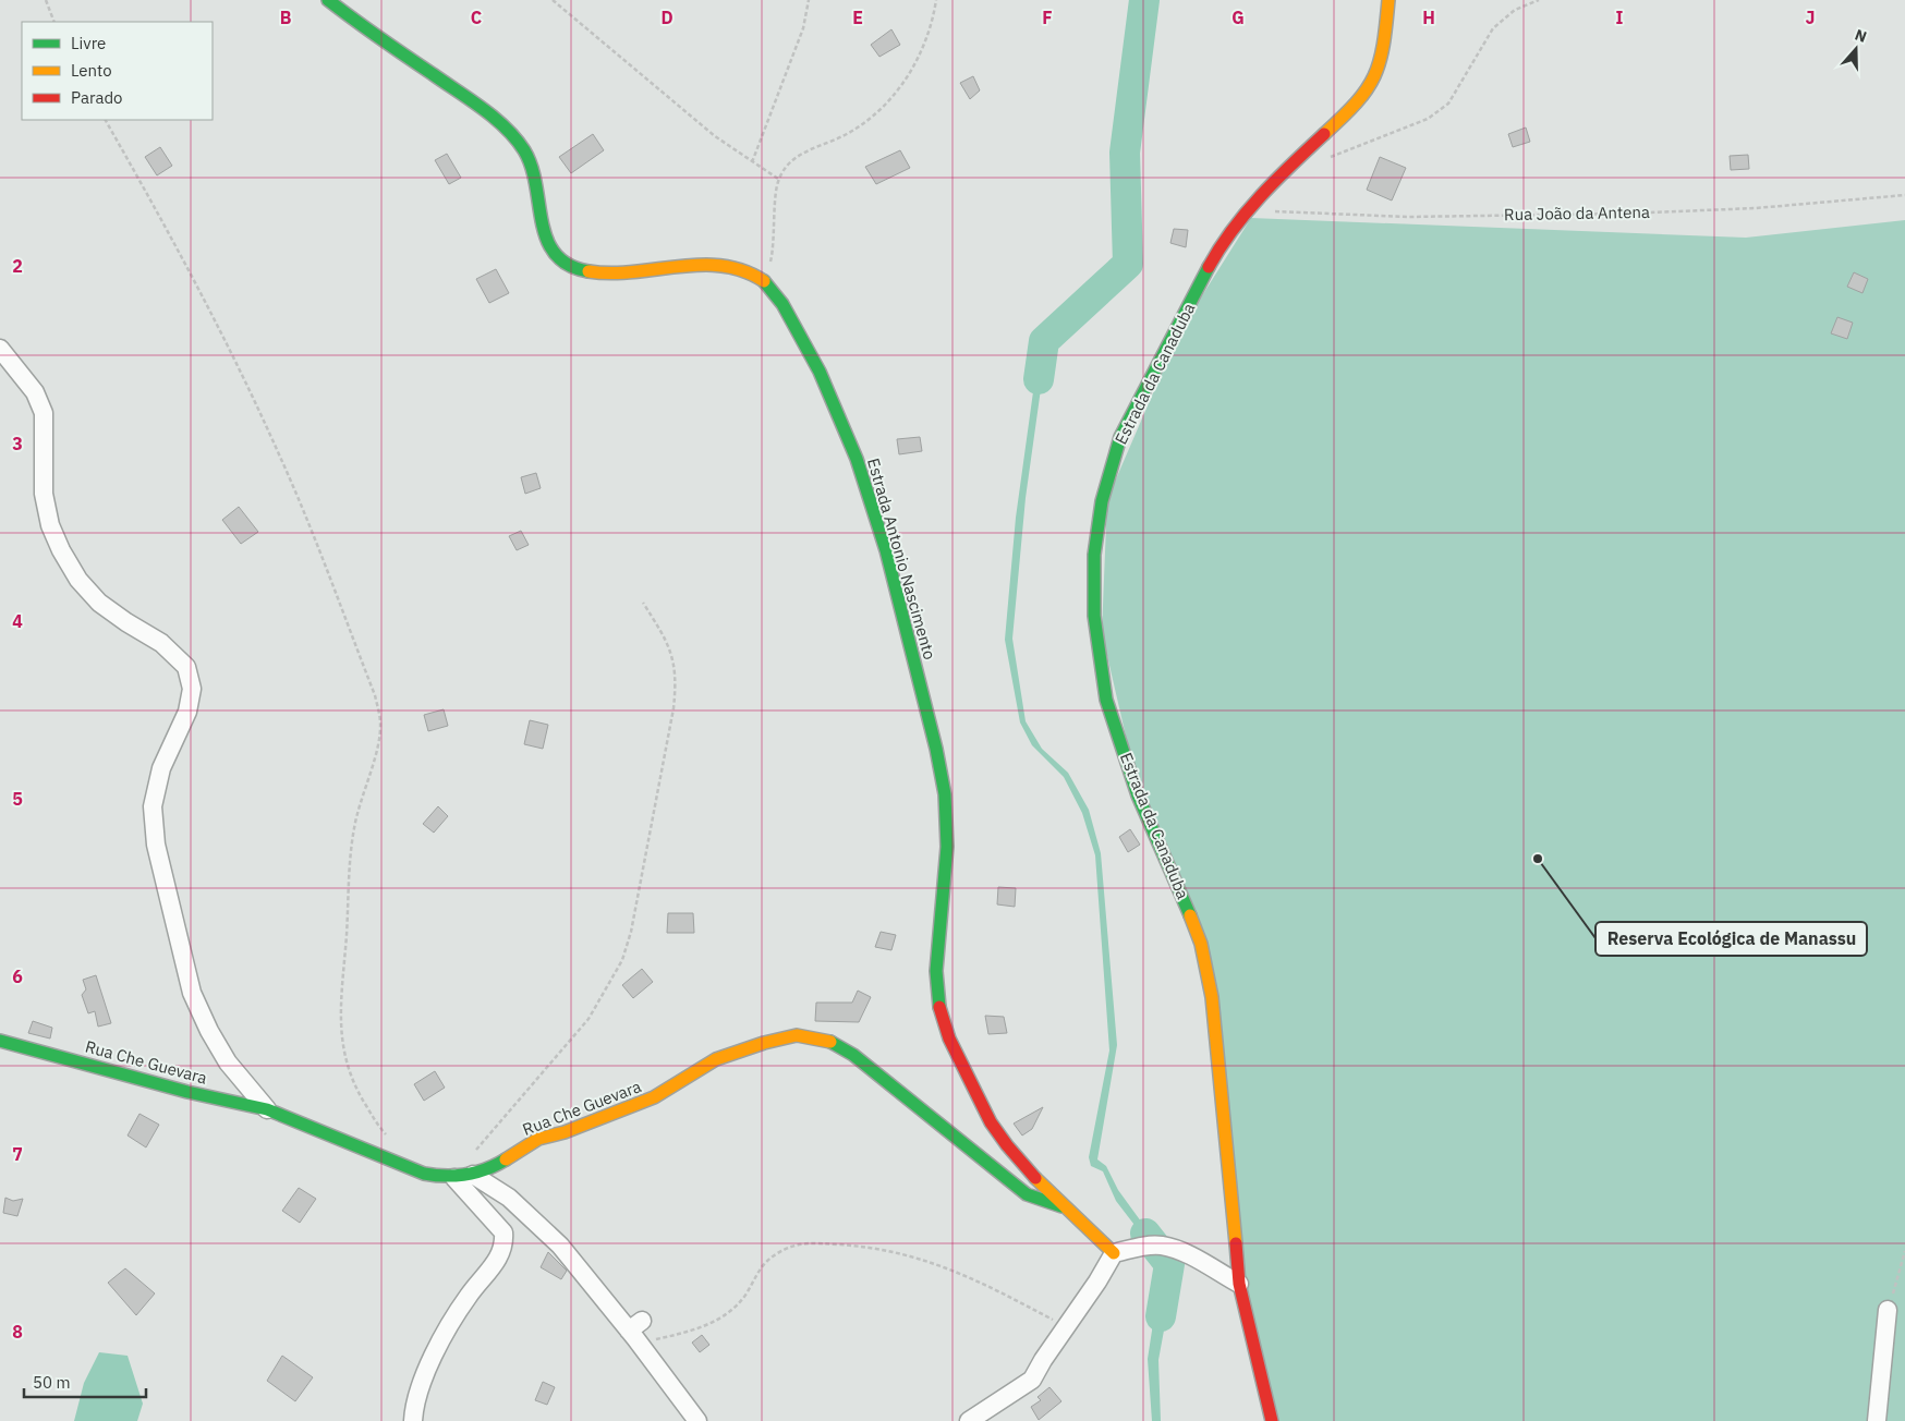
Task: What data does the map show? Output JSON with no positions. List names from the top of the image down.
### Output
{
  "streets": {
    "street": ["Estrada da Canaduba", "Estrada Antonio Nascimento", "Rua Che Guevara"],
    "path": ["Rua João da Antena"]
  },
  "crossings": [
    ["Rua João da Antena", "Estrada da Canaduba"],
    ["Estrada Antonio Nascimento", "Rua Che Guevara"]
  ],
  "places": ["Reserva Ecológica de Manassu"],
  "legend": ["Livre", "Lento", "Parado"],
  "scale_bar": "50 m",
  "north": "top",
  "grid": {
    "columns": [
      "B",
      "C",
      "D",
      "E",
      "F",
      "G",
      "H",
      "I",
      "J"
    ],
    "rows": [
      "2",
      "3",
      "4",
      "5",
      "6",
      "7",
      "8"
    ]
  }
}
